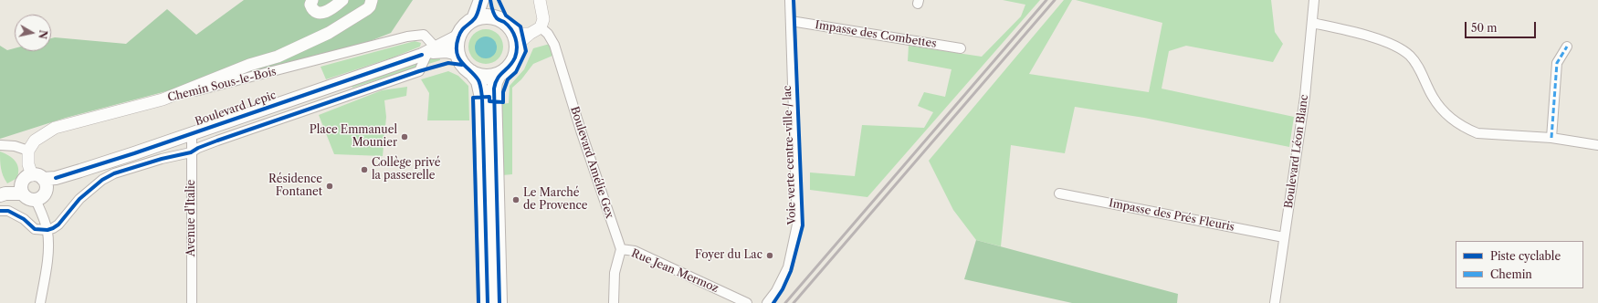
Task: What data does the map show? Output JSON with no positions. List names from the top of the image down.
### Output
{
  "streets": {
    "main road": ["Boulevard Lepic"],
    "street": [
      "Impasse des Combettes",
      "Chemin Sous-le-Bois",
      "Boulevard Léon Blanc",
      "Boulevard Amélie Gex",
      "Impasse des Prés Fleuris",
      "Avenue d'Italie",
      "Rue Jean Mermoz"
    ],
    "cycle path": ["Voie verte centre-ville / lac"]
  },
  "crossings": [
    ["Chemin Sous-le-Bois", "Boulevard Lepic"],
    ["Boulevard Lepic", "Avenue d'Italie"],
    ["Boulevard Léon Blanc", "Impasse des Prés Fleuris"],
    ["Boulevard Amélie Gex", "Rue Jean Mermoz"]
  ],
  "places": [
    "Place Emmanuel Mounier",
    "Collège privé la passerelle",
    "Résidence Fontanet",
    "Le Marché de Provence",
    "Foyer du Lac"
  ],
  "legend": ["Piste cyclable", "Chemin"],
  "scale_bar": "50 m",
  "north": "right"
}
